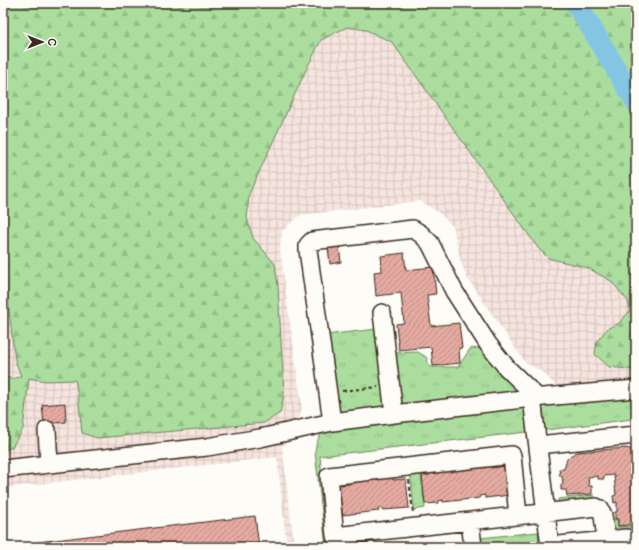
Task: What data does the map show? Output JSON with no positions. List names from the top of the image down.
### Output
{
  "north": "right"
}
